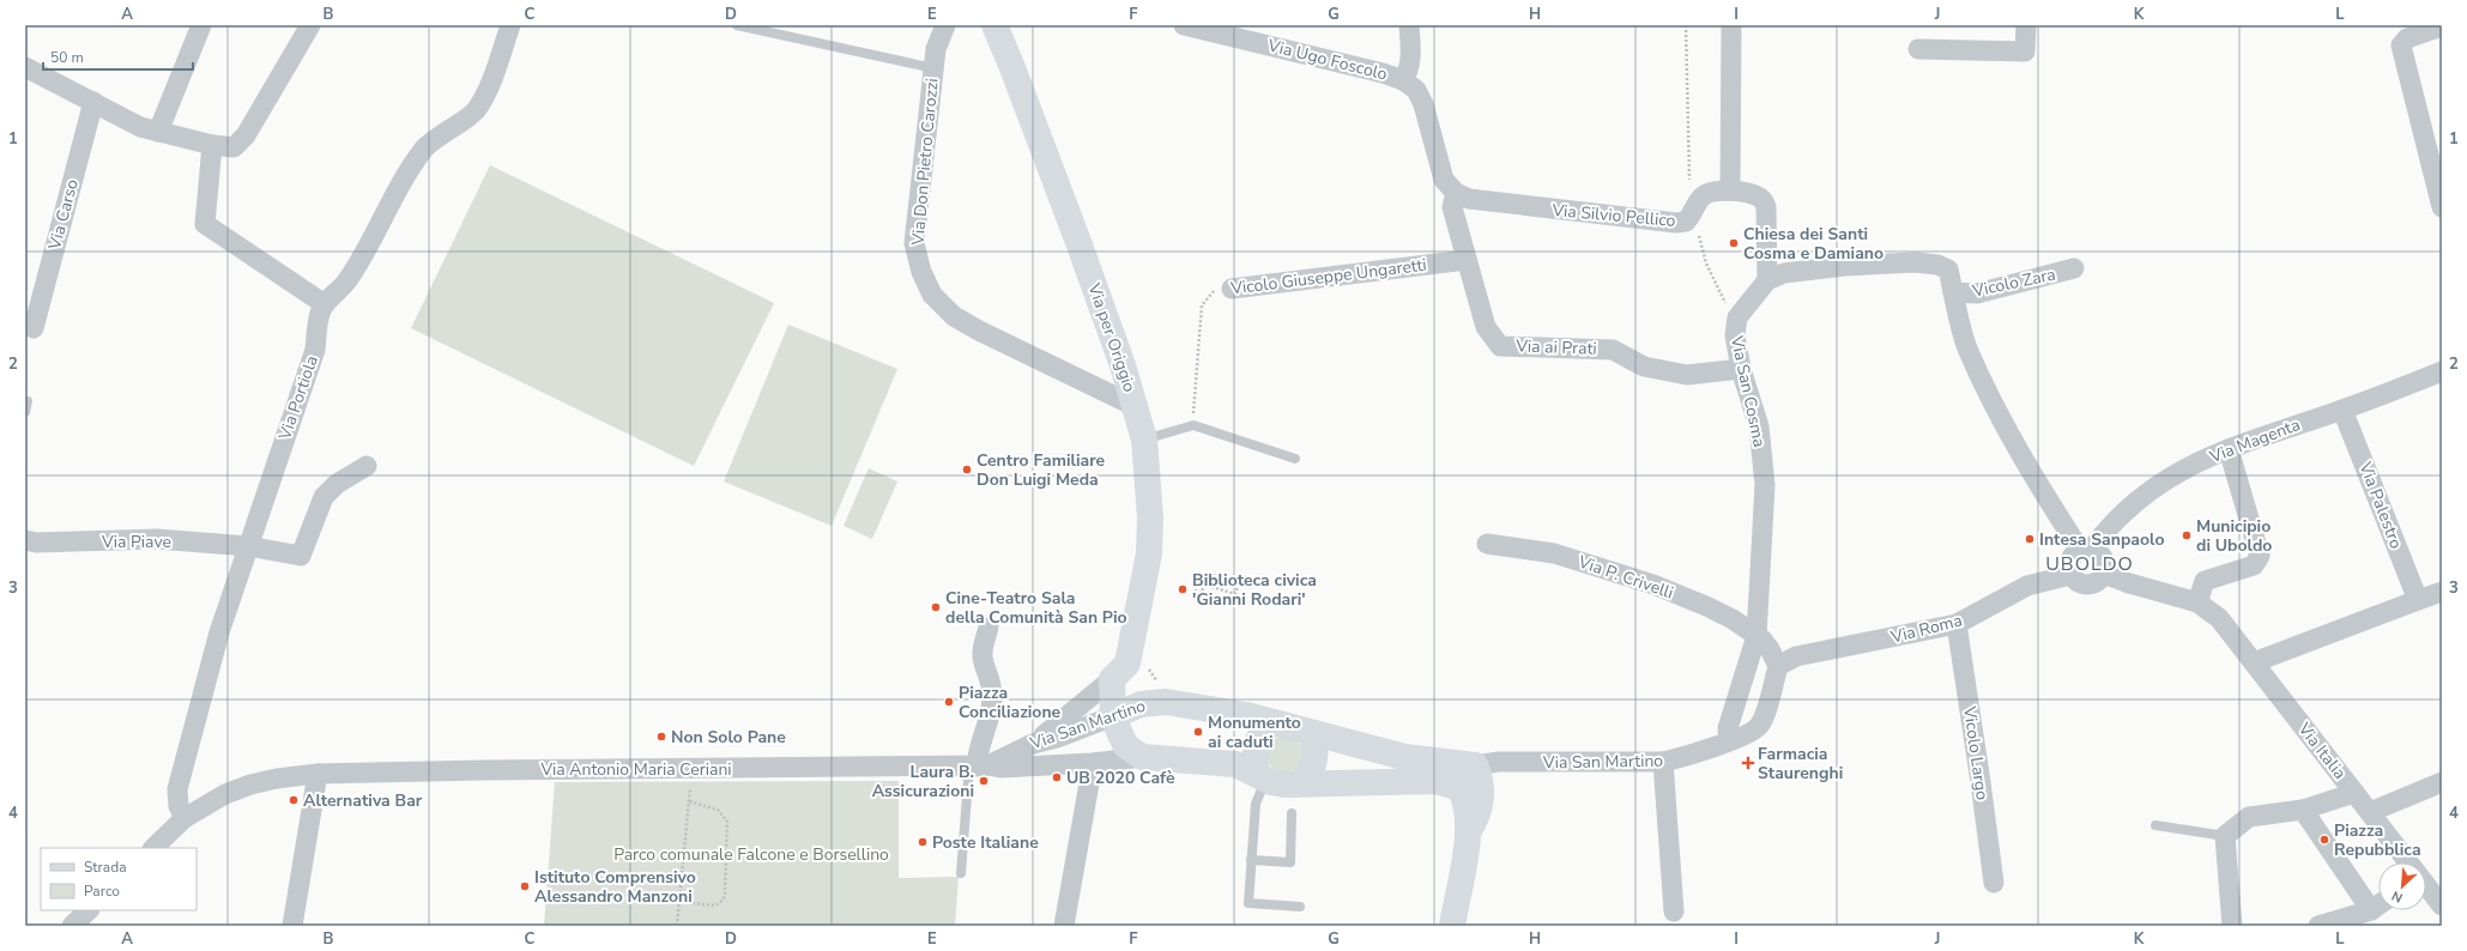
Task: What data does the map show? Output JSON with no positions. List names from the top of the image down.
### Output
{
  "streets": {
    "street": [
      "Via Ugo Foscolo",
      "Via Don Pietro Carozzi",
      "Via Carso",
      "Via Silvio Pellico",
      "Vicolo Giuseppe Ungaretti",
      "Vicolo Zara",
      "Via per Origgio",
      "Via ai Prati",
      "Via San Cosma",
      "Via Portiola",
      "Via Magenta",
      "Via Palestro",
      "Via Piave",
      "Via P. Crivelli",
      "Via Roma",
      "Via San Martino",
      "Via Italia",
      "Vicolo Largo",
      "Via Antonio Maria Ceriani"
    ]
  },
  "crossings": [
    ["Via Ugo Foscolo", "Via Silvio Pellico"],
    ["Via Ugo Foscolo", "Via ai Prati"],
    ["Via Don Pietro Carozzi", "Via per Origgio"],
    ["Via Silvio Pellico", "Via ai Prati"],
    ["Via Silvio Pellico", "Via San Cosma"],
    ["Vicolo Giuseppe Ungaretti", "Via ai Prati"],
    ["Via per Origgio", "Via San Martino"],
    ["Via per Origgio", "Via Antonio Maria Ceriani"],
    ["Via ai Prati", "Via San Cosma"],
    ["Via San Cosma", "Via P. Crivelli"],
    ["Via San Cosma", "Via San Martino"],
    ["Via Portiola", "Via Piave"],
    ["Via Portiola", "Via Antonio Maria Ceriani"],
    ["Via Magenta", "Via Palestro"],
    ["Via Magenta", "Via Roma"],
    ["Via P. Crivelli", "Via Roma"],
    ["Via P. Crivelli", "Via San Martino"],
    ["Via Roma", "Via San Martino"],
    ["Via Roma", "Vicolo Largo"],
    ["Via San Martino", "Via Antonio Maria Ceriani"]
  ],
  "districts": ["UBOLDO"],
  "parks": ["Parco comunale Falcone e Borsellino"],
  "places": {
    "other": [
      "Chiesa dei Santi Cosma e Damiano",
      "Centro Familiare Don Luigi Meda",
      "Municipio di Uboldo",
      "Intesa Sanpaolo",
      "Biblioteca civica 'Gianni Rodari'",
      "Cine-Teatro Sala della Comunità San Pio",
      "Piazza Conciliazione",
      "Monumento ai caduti",
      "Non Solo Pane",
      "UB 2020 Cafè",
      "Laura B. Assicurazioni",
      "Alternativa Bar",
      "Piazza Repubblica",
      "Poste Italiane",
      "Istituto Comprensivo Alessandro Manzoni"
    ],
    "health": ["Farmacia Staurenghi"]
  },
  "legend": ["Strada", "Parco"],
  "scale_bar": "50 m",
  "north": "bottom left",
  "grid": {
    "columns": [
      "A",
      "B",
      "C",
      "D",
      "E",
      "F",
      "G",
      "H",
      "I",
      "J",
      "K",
      "L"
    ],
    "rows": [
      "1",
      "2",
      "3",
      "4"
    ]
  }
}
